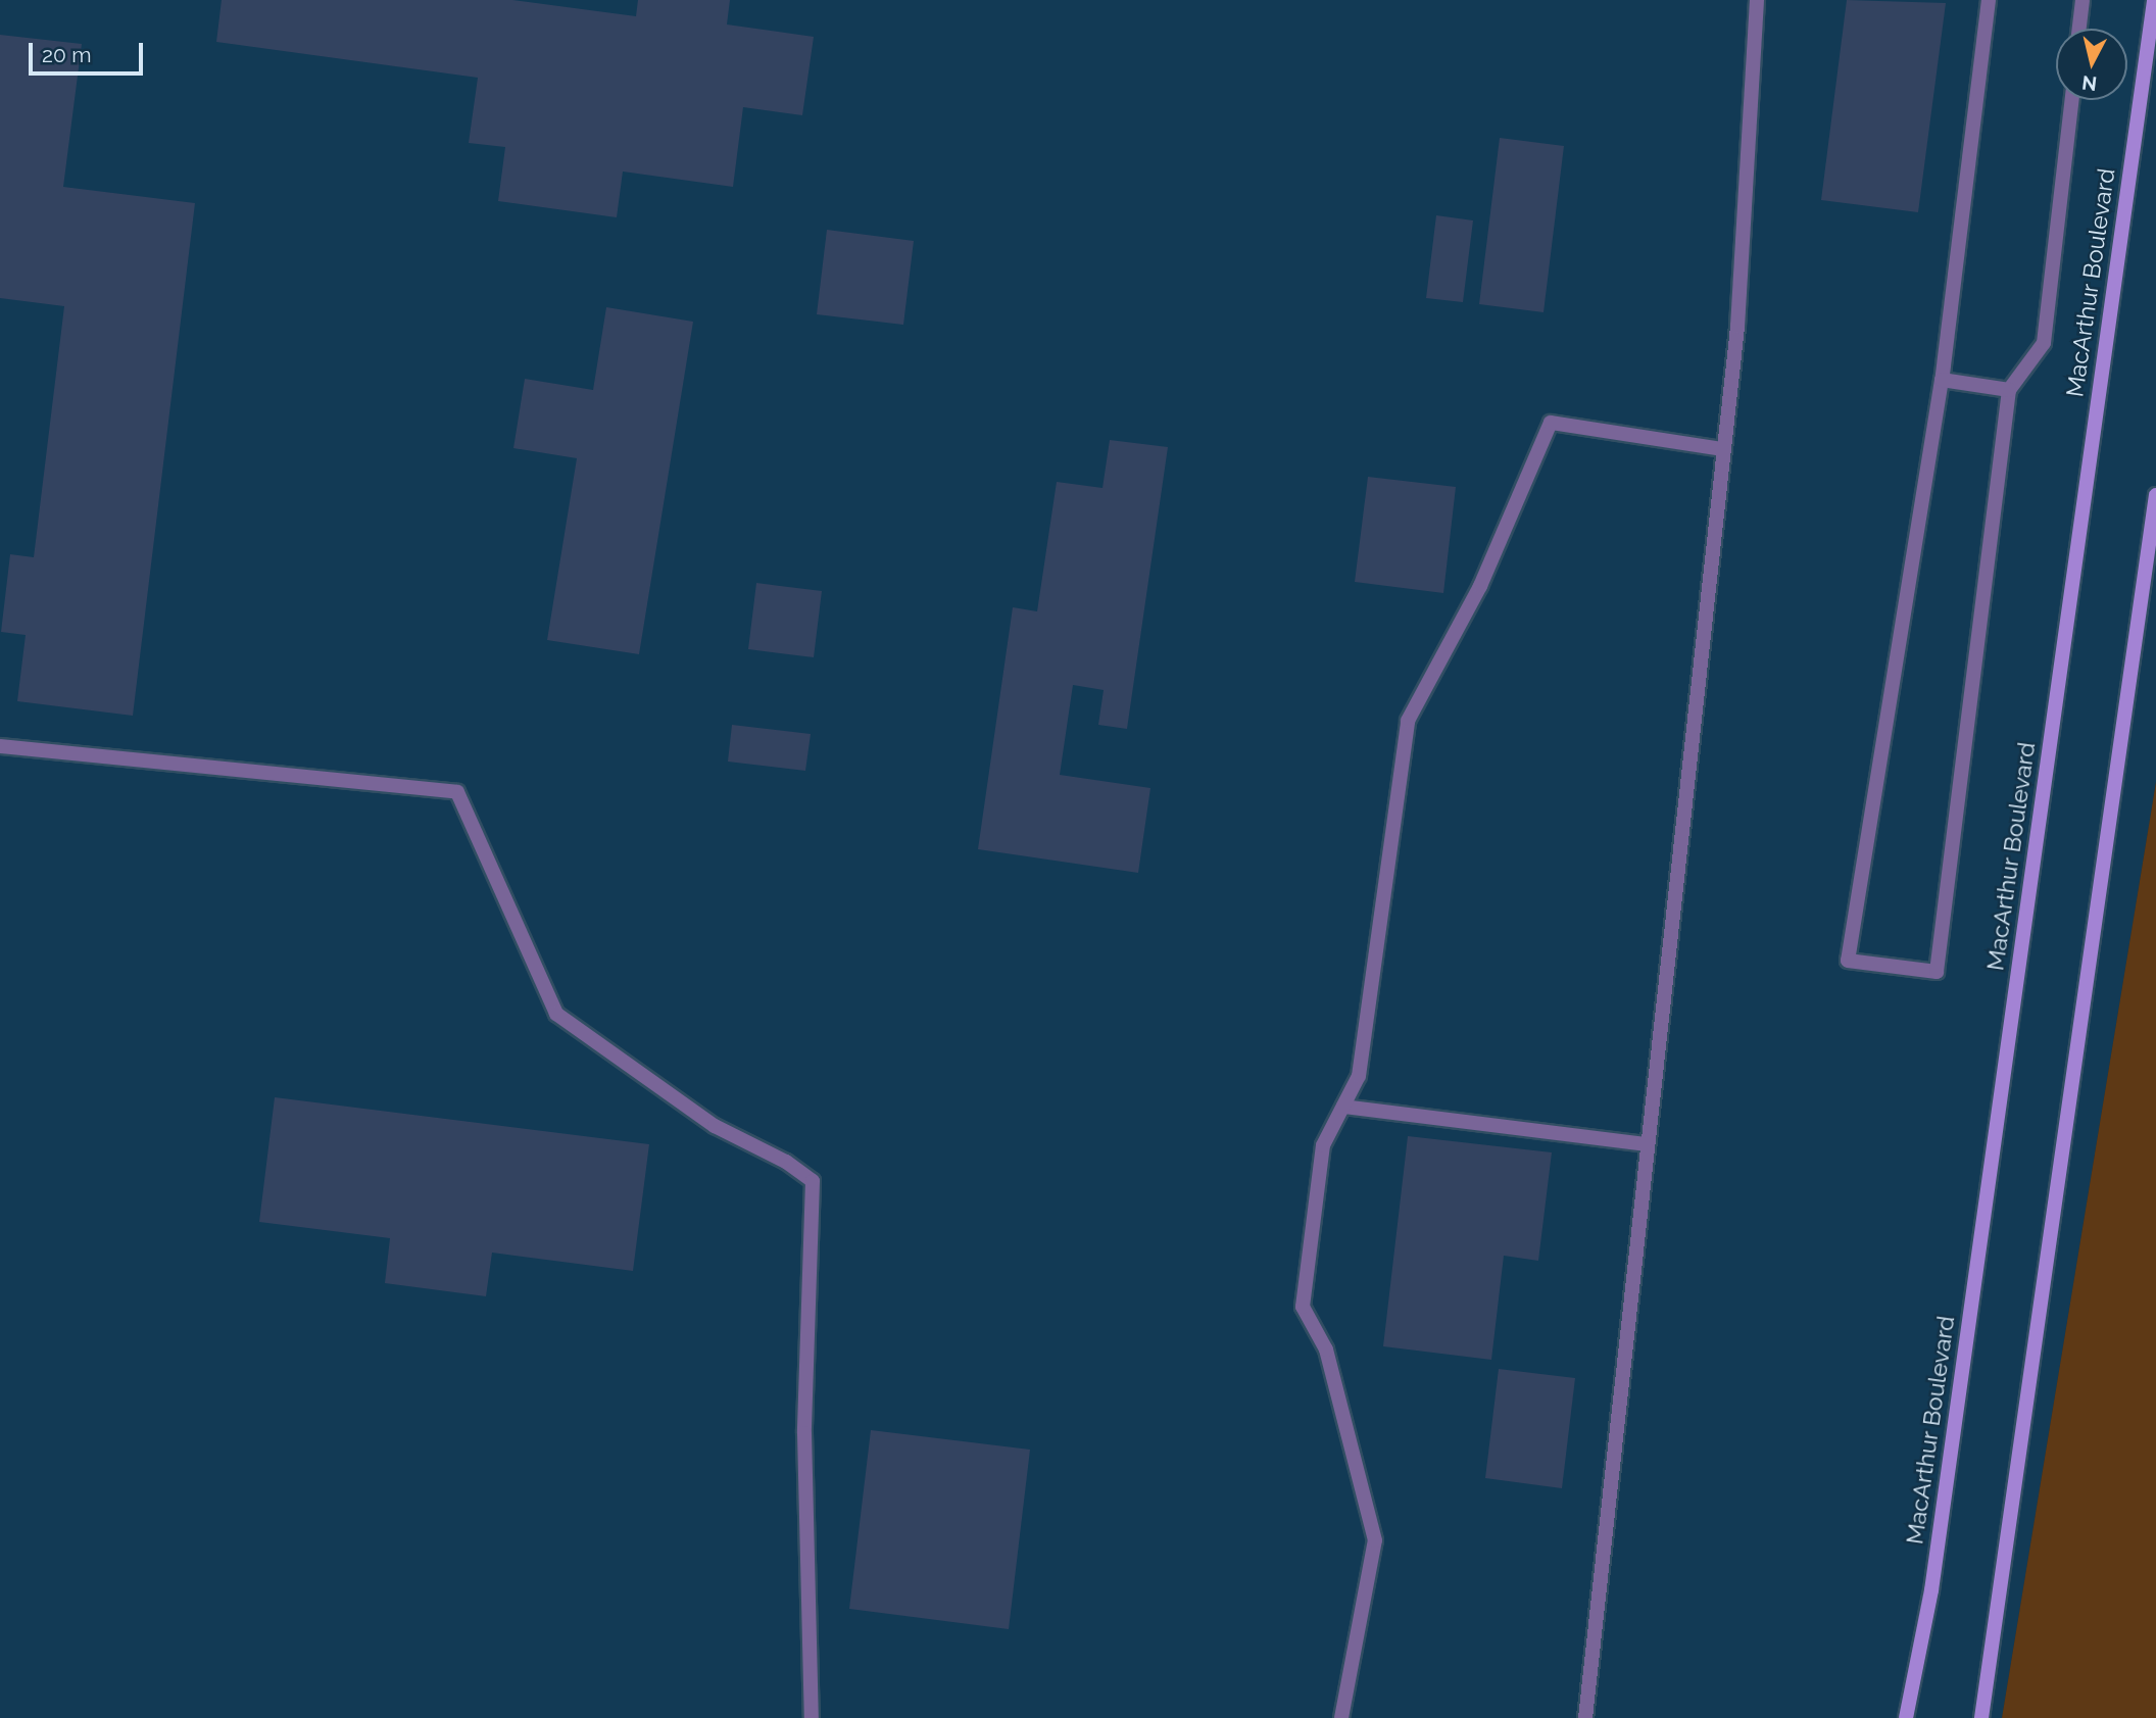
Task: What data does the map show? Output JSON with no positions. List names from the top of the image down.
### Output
{
  "streets": {
    "main road": ["MacArthur Boulevard"]
  },
  "scale_bar": "20 m",
  "north": "bottom"
}
